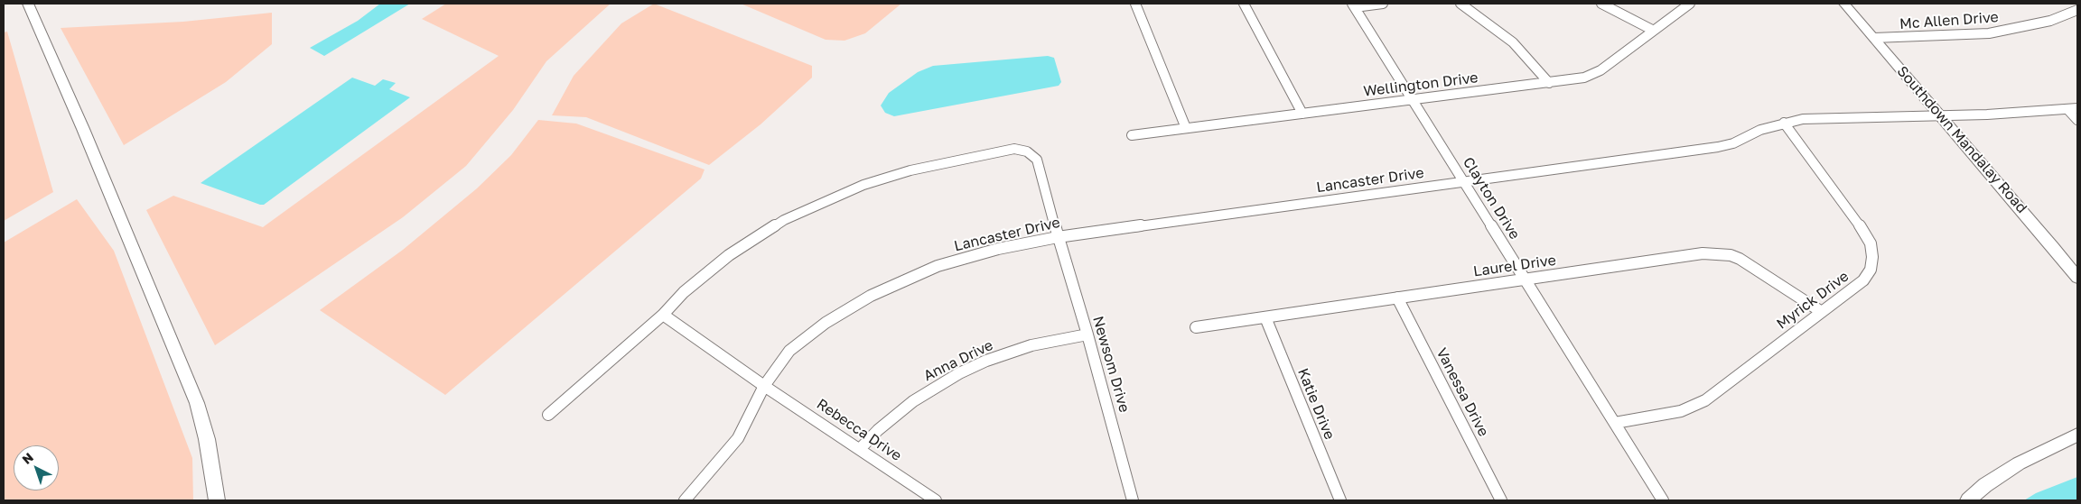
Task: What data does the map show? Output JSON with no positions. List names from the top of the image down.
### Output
{
  "streets": {
    "street": [
      "Mc Allen Drive",
      "Wellington Drive",
      "Southdown Mandalay Road",
      "Lancaster Drive",
      "Clayton Drive",
      "Laurel Drive",
      "Myrick Drive",
      "Anna Drive",
      "Newsom Drive",
      "Vanessa Drive",
      "Katie Drive",
      "Rebecca Drive"
    ]
  },
  "crossings": [
    ["Mc Allen Drive", "Southdown Mandalay Road"],
    ["Wellington Drive", "Clayton Drive"],
    ["Southdown Mandalay Road", "Lancaster Drive"],
    ["Lancaster Drive", "Clayton Drive"],
    ["Lancaster Drive", "Myrick Drive"],
    ["Lancaster Drive", "Newsom Drive"],
    ["Lancaster Drive", "Rebecca Drive"],
    ["Clayton Drive", "Laurel Drive"],
    ["Clayton Drive", "Myrick Drive"],
    ["Laurel Drive", "Myrick Drive"],
    ["Laurel Drive", "Vanessa Drive"],
    ["Laurel Drive", "Katie Drive"],
    ["Anna Drive", "Newsom Drive"],
    ["Anna Drive", "Rebecca Drive"],
    ["Newsom Drive", "Rebecca Drive"]
  ],
  "north": "top left"
}
